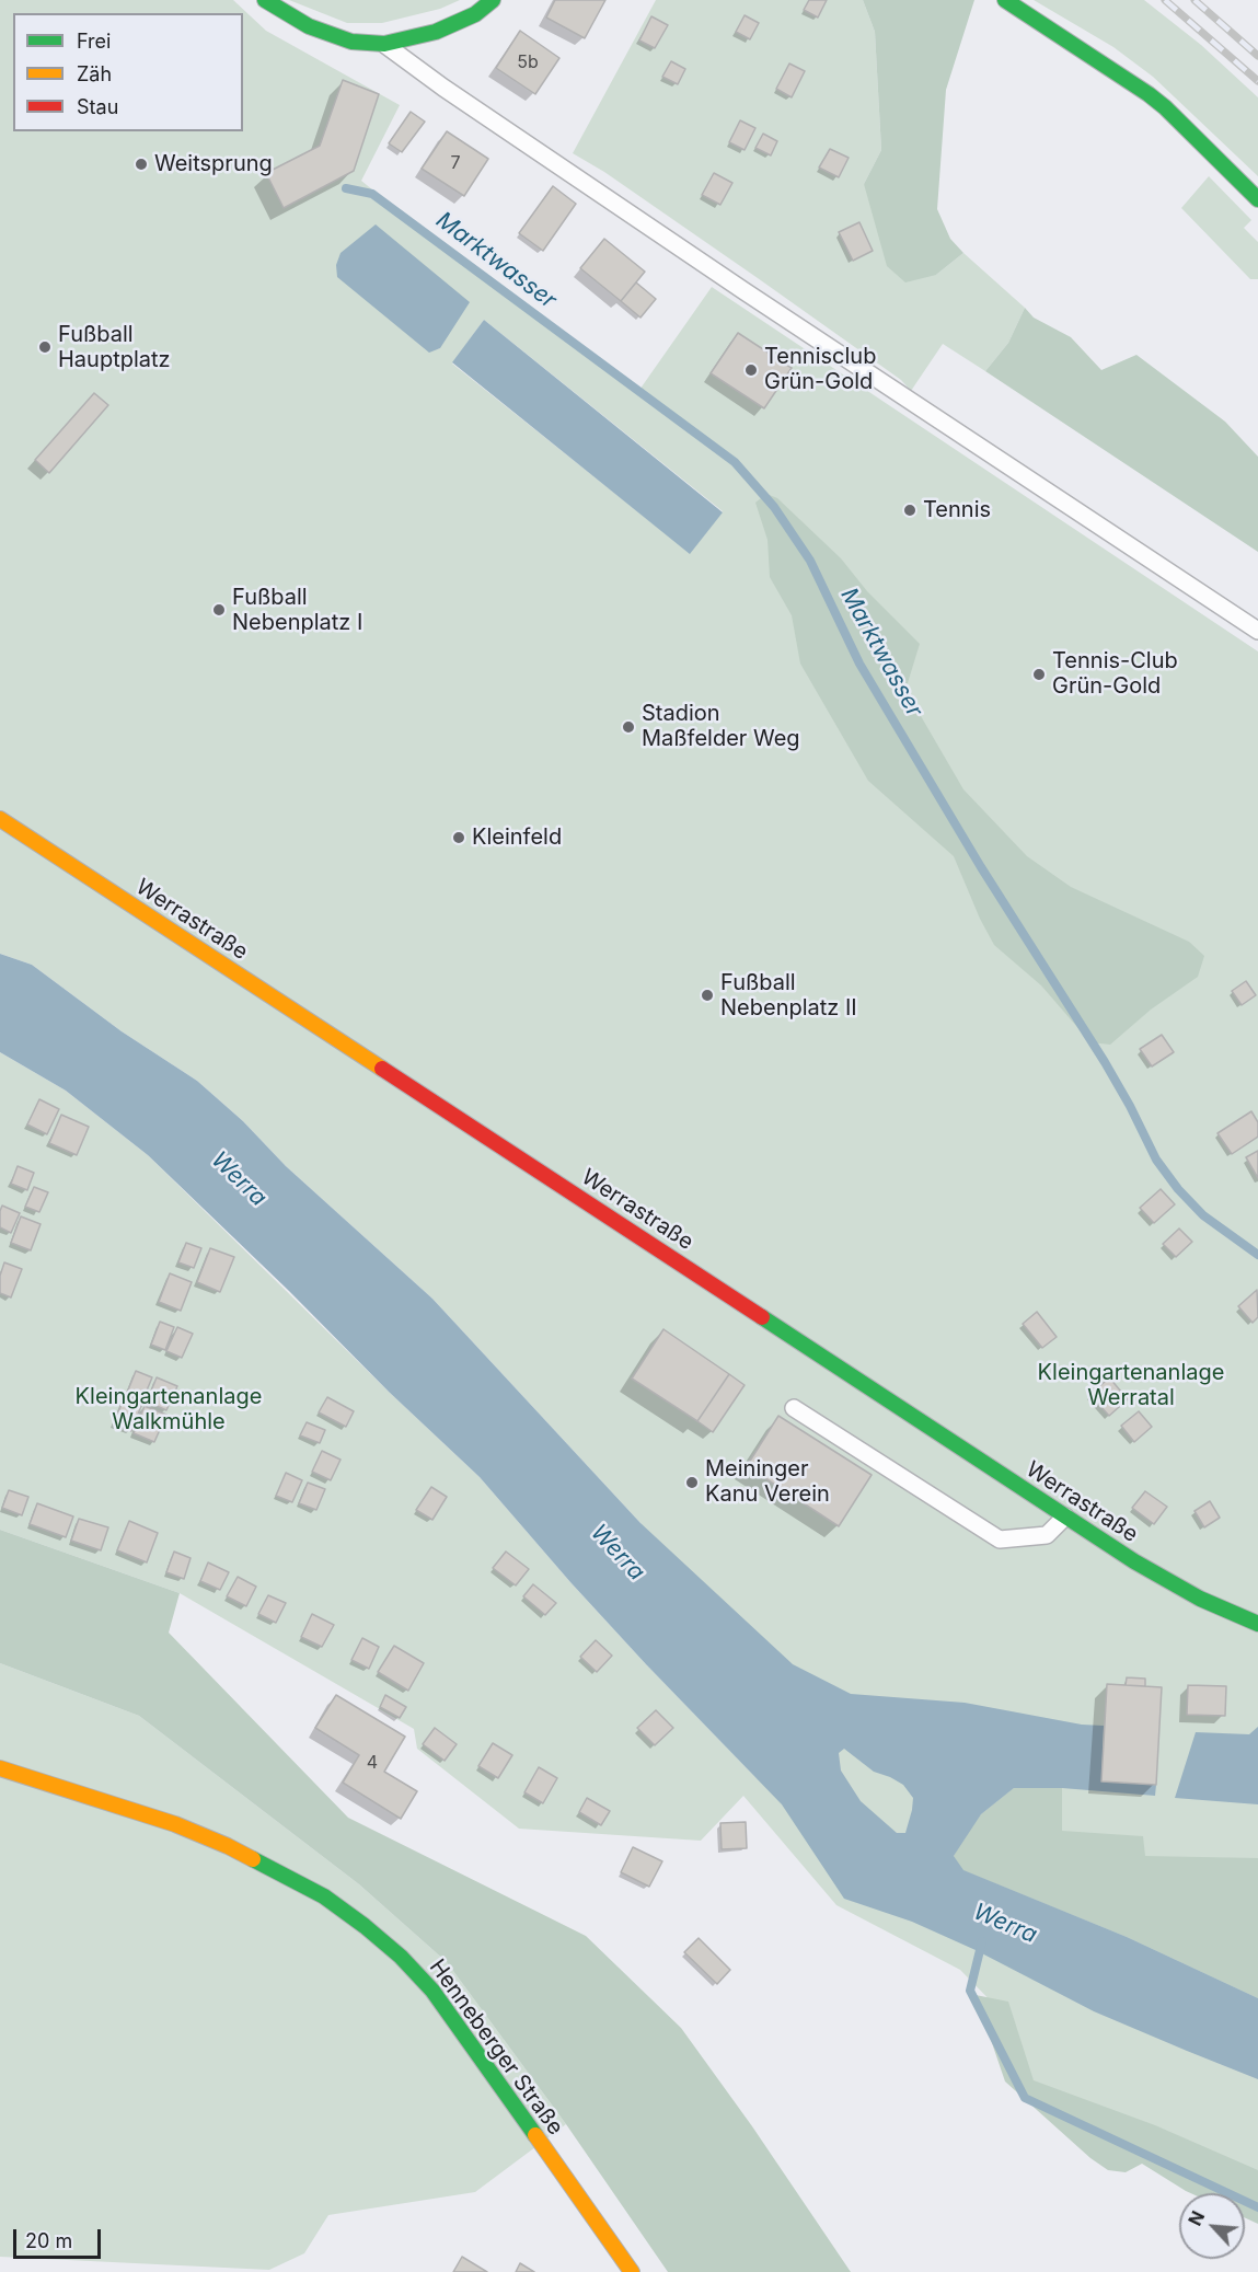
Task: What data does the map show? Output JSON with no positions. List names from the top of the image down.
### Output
{
  "streets": {
    "street": ["Werrastraße", "Henneberger Straße"]
  },
  "water": ["Marktwasser", "Werra"],
  "parks": ["Kleingartenanlage Werratal", "Kleingartenanlage Walkmühle"],
  "places": [
    "Weitsprung",
    "Fußball Hauptplatz",
    "Tennisclub Grün-Gold",
    "Tennis",
    "Fußball Nebenplatz I",
    "Tennis-Club Grün-Gold",
    "Stadion Maßfelder Weg",
    "Kleinfeld",
    "Fußball Nebenplatz II",
    "Meininger Kanu Verein"
  ],
  "house_numbers": ["5b", "7", "4"],
  "legend": ["Frei", "Zäh", "Stau"],
  "scale_bar": "20 m",
  "north": "top left"
}
